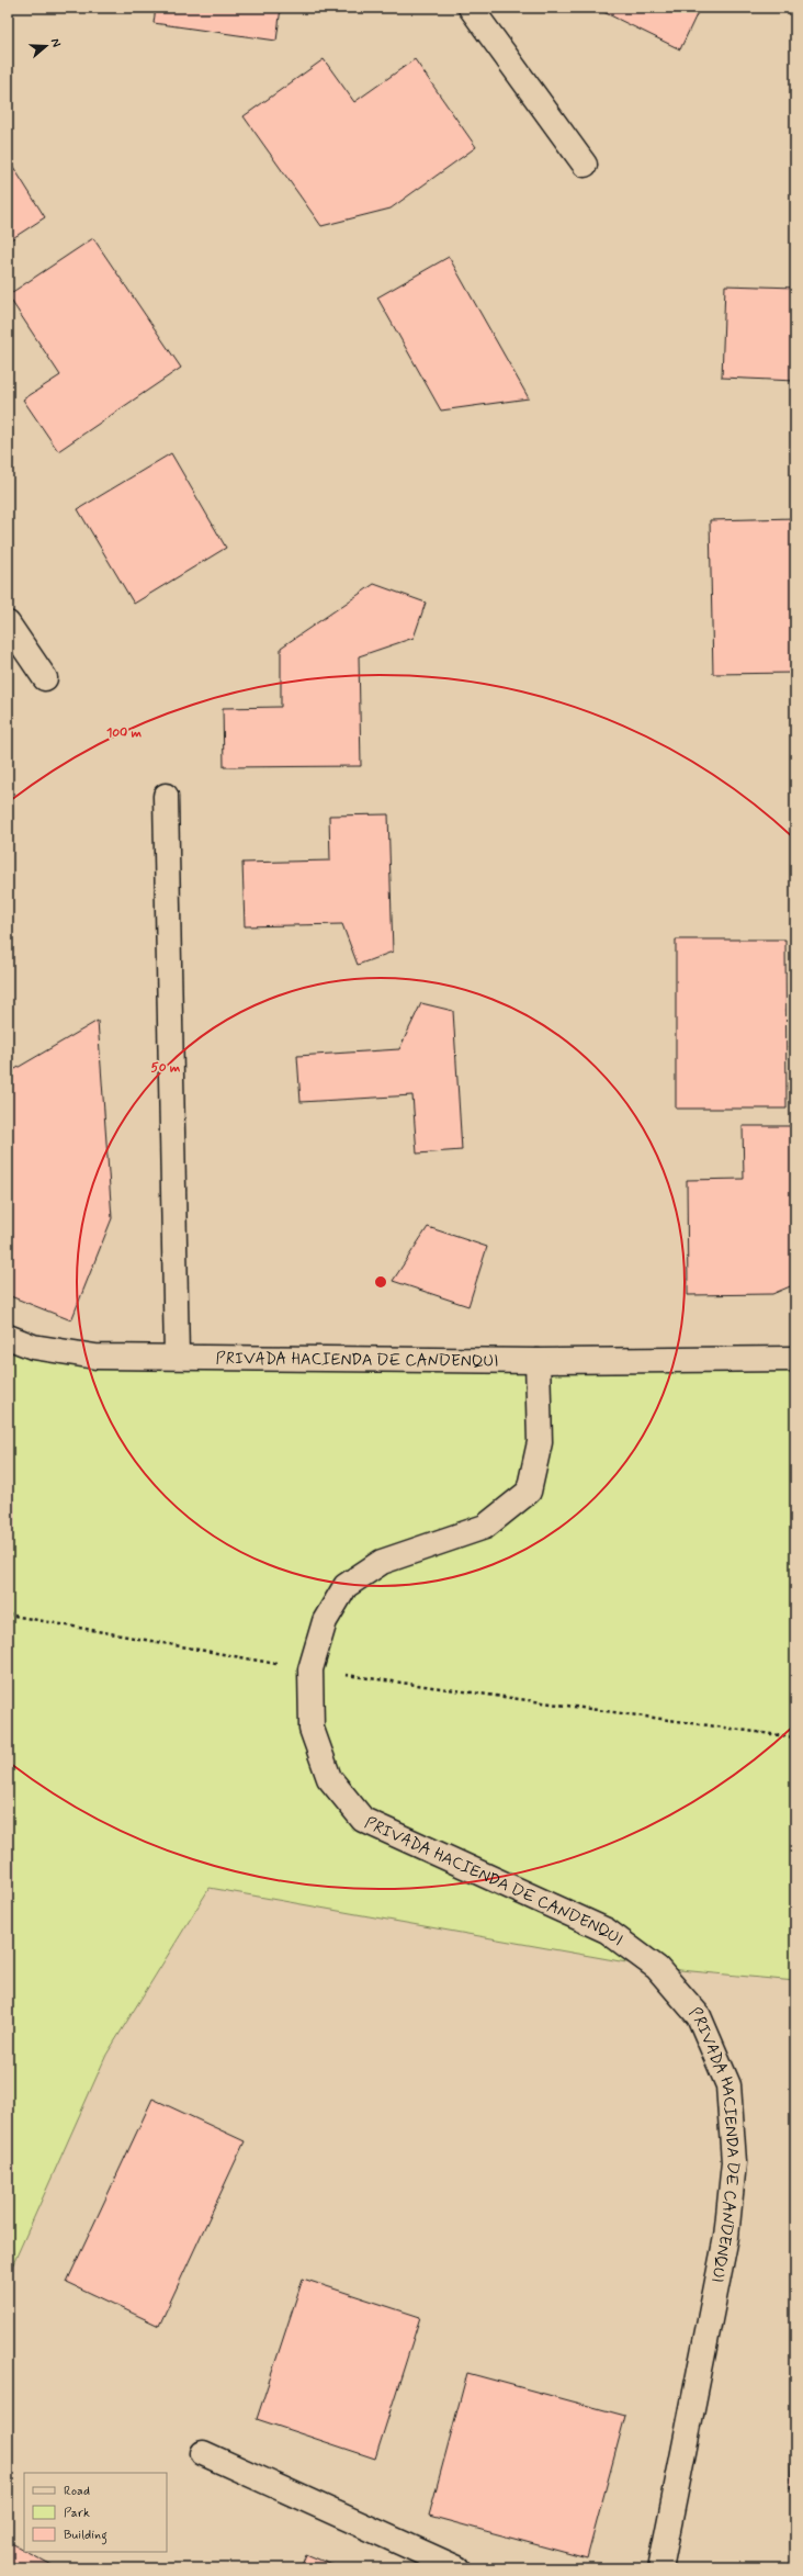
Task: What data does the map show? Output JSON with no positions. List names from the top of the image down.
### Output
{
  "streets": {
    "street": ["PRIVADA HACIENDA DE CANDENQUI"]
  },
  "legend": ["Road", "Park", "Building"],
  "north": "right",
  "rings": ["100 m", "50 m"]
}
